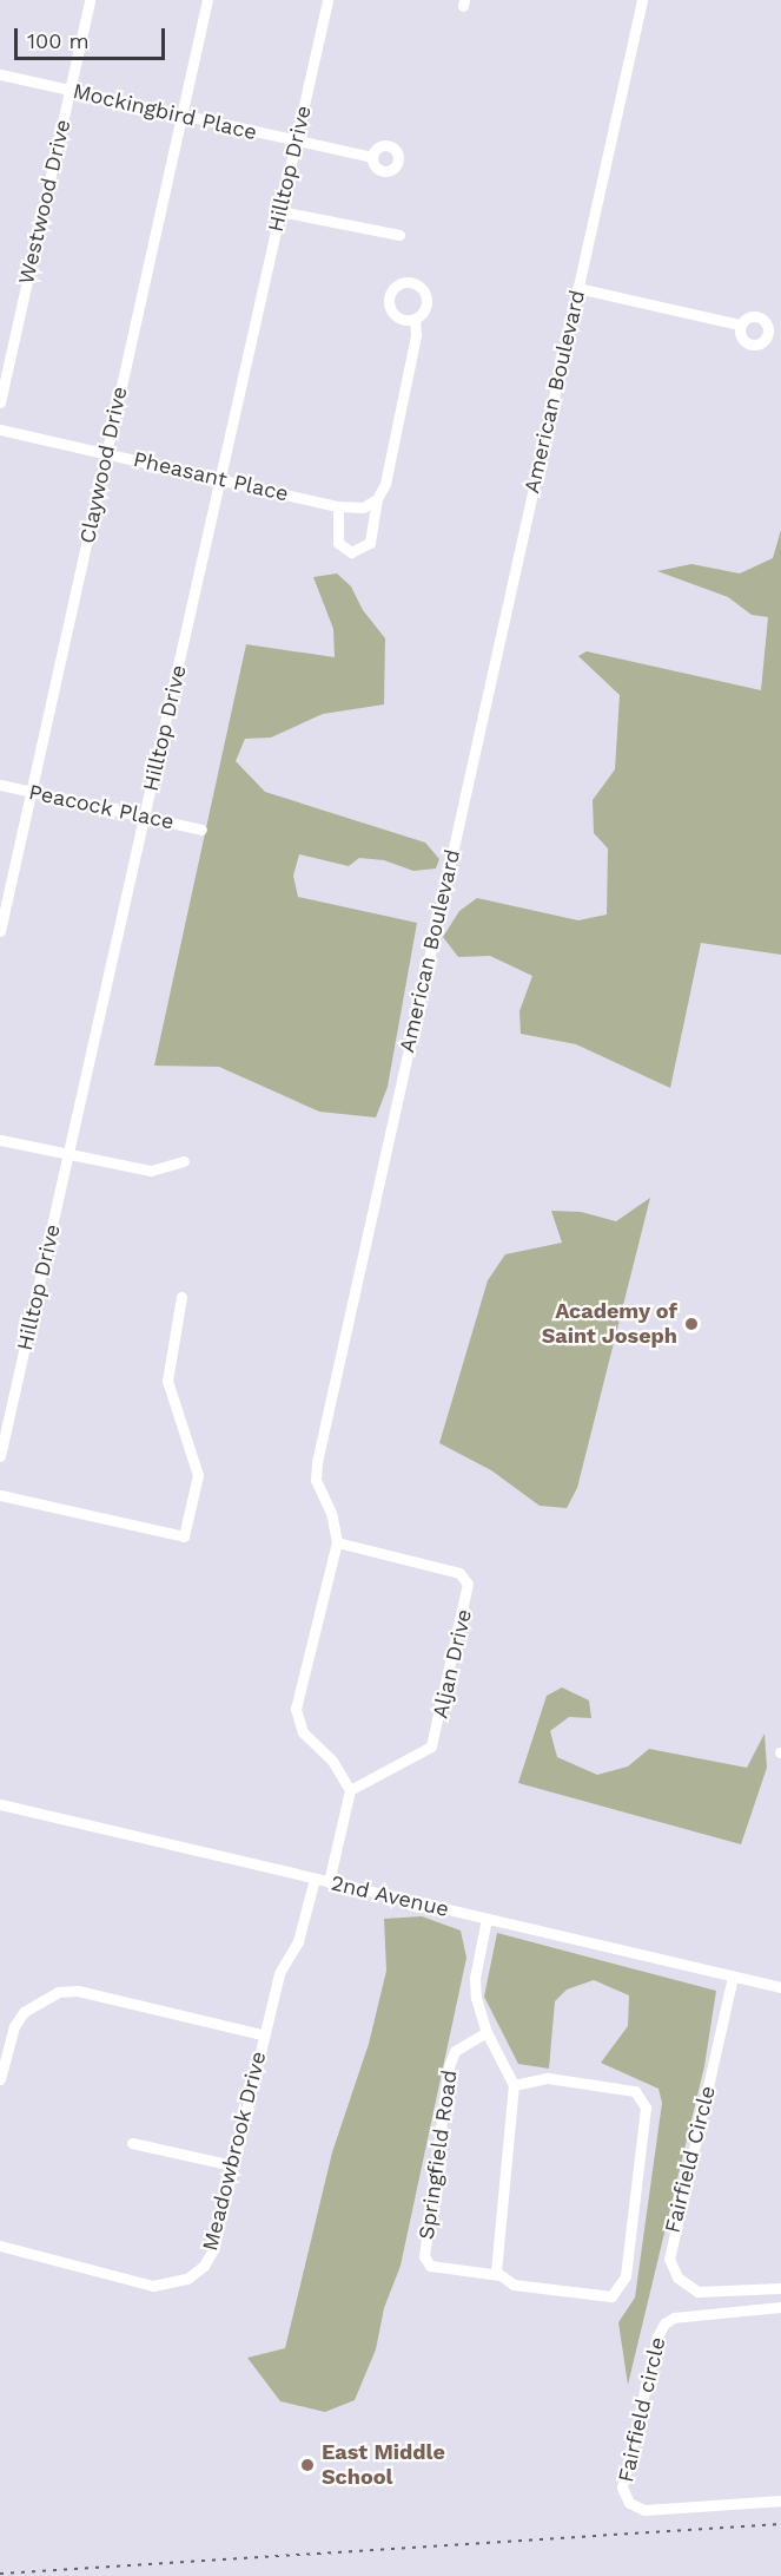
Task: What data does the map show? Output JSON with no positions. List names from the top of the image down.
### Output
{
  "streets": {
    "street": [
      "Mockingbird Place",
      "Hilltop Drive",
      "Westwood Drive",
      "American Boulevard",
      "Claywood Drive",
      "Pheasant Place",
      "Peacock Place",
      "Aljan Drive",
      "2nd Avenue",
      "Meadowbrook Drive",
      "Springfield Road",
      "Fairfield Circle",
      "Fairfield circle"
    ]
  },
  "crossings": [
    ["Mockingbird Place", "Hilltop Drive"],
    ["Mockingbird Place", "Westwood Drive"],
    ["Mockingbird Place", "Claywood Drive"],
    ["Hilltop Drive", "Pheasant Place"],
    ["Hilltop Drive", "Peacock Place"],
    ["American Boulevard", "Aljan Drive"],
    ["Claywood Drive", "Pheasant Place"],
    ["Claywood Drive", "Peacock Place"],
    ["2nd Avenue", "Meadowbrook Drive"],
    ["2nd Avenue", "Fairfield Circle"]
  ],
  "places": ["Academy of Saint Joseph", "East Middle School"],
  "scale_bar": "100 m"
}
